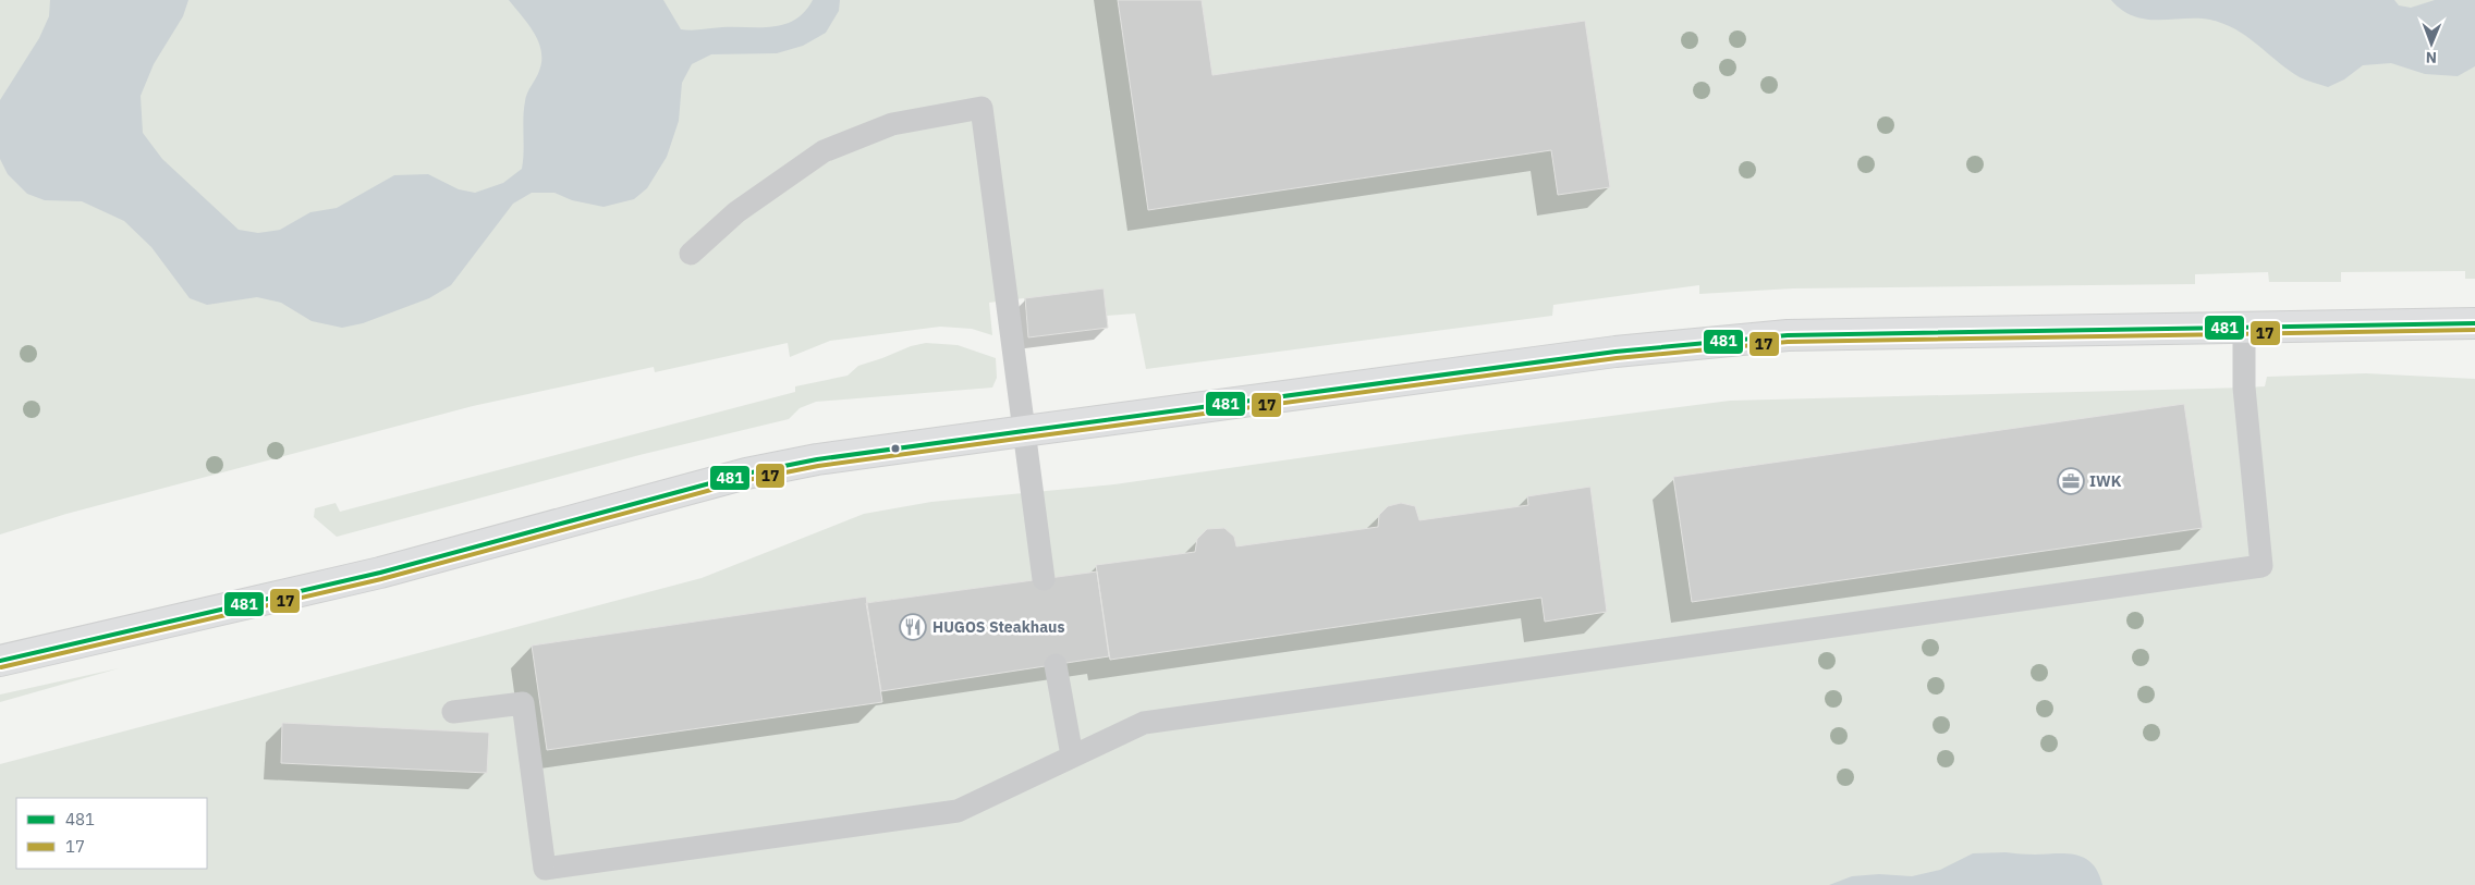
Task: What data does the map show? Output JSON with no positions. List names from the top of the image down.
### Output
{
  "places": {
    "office": ["IWK"],
    "restaurant": ["HUGOS Steakhaus"]
  },
  "lines": ["transit line 481", "transit line 17"],
  "legend": ["481", "17"],
  "north": "bottom"
}
